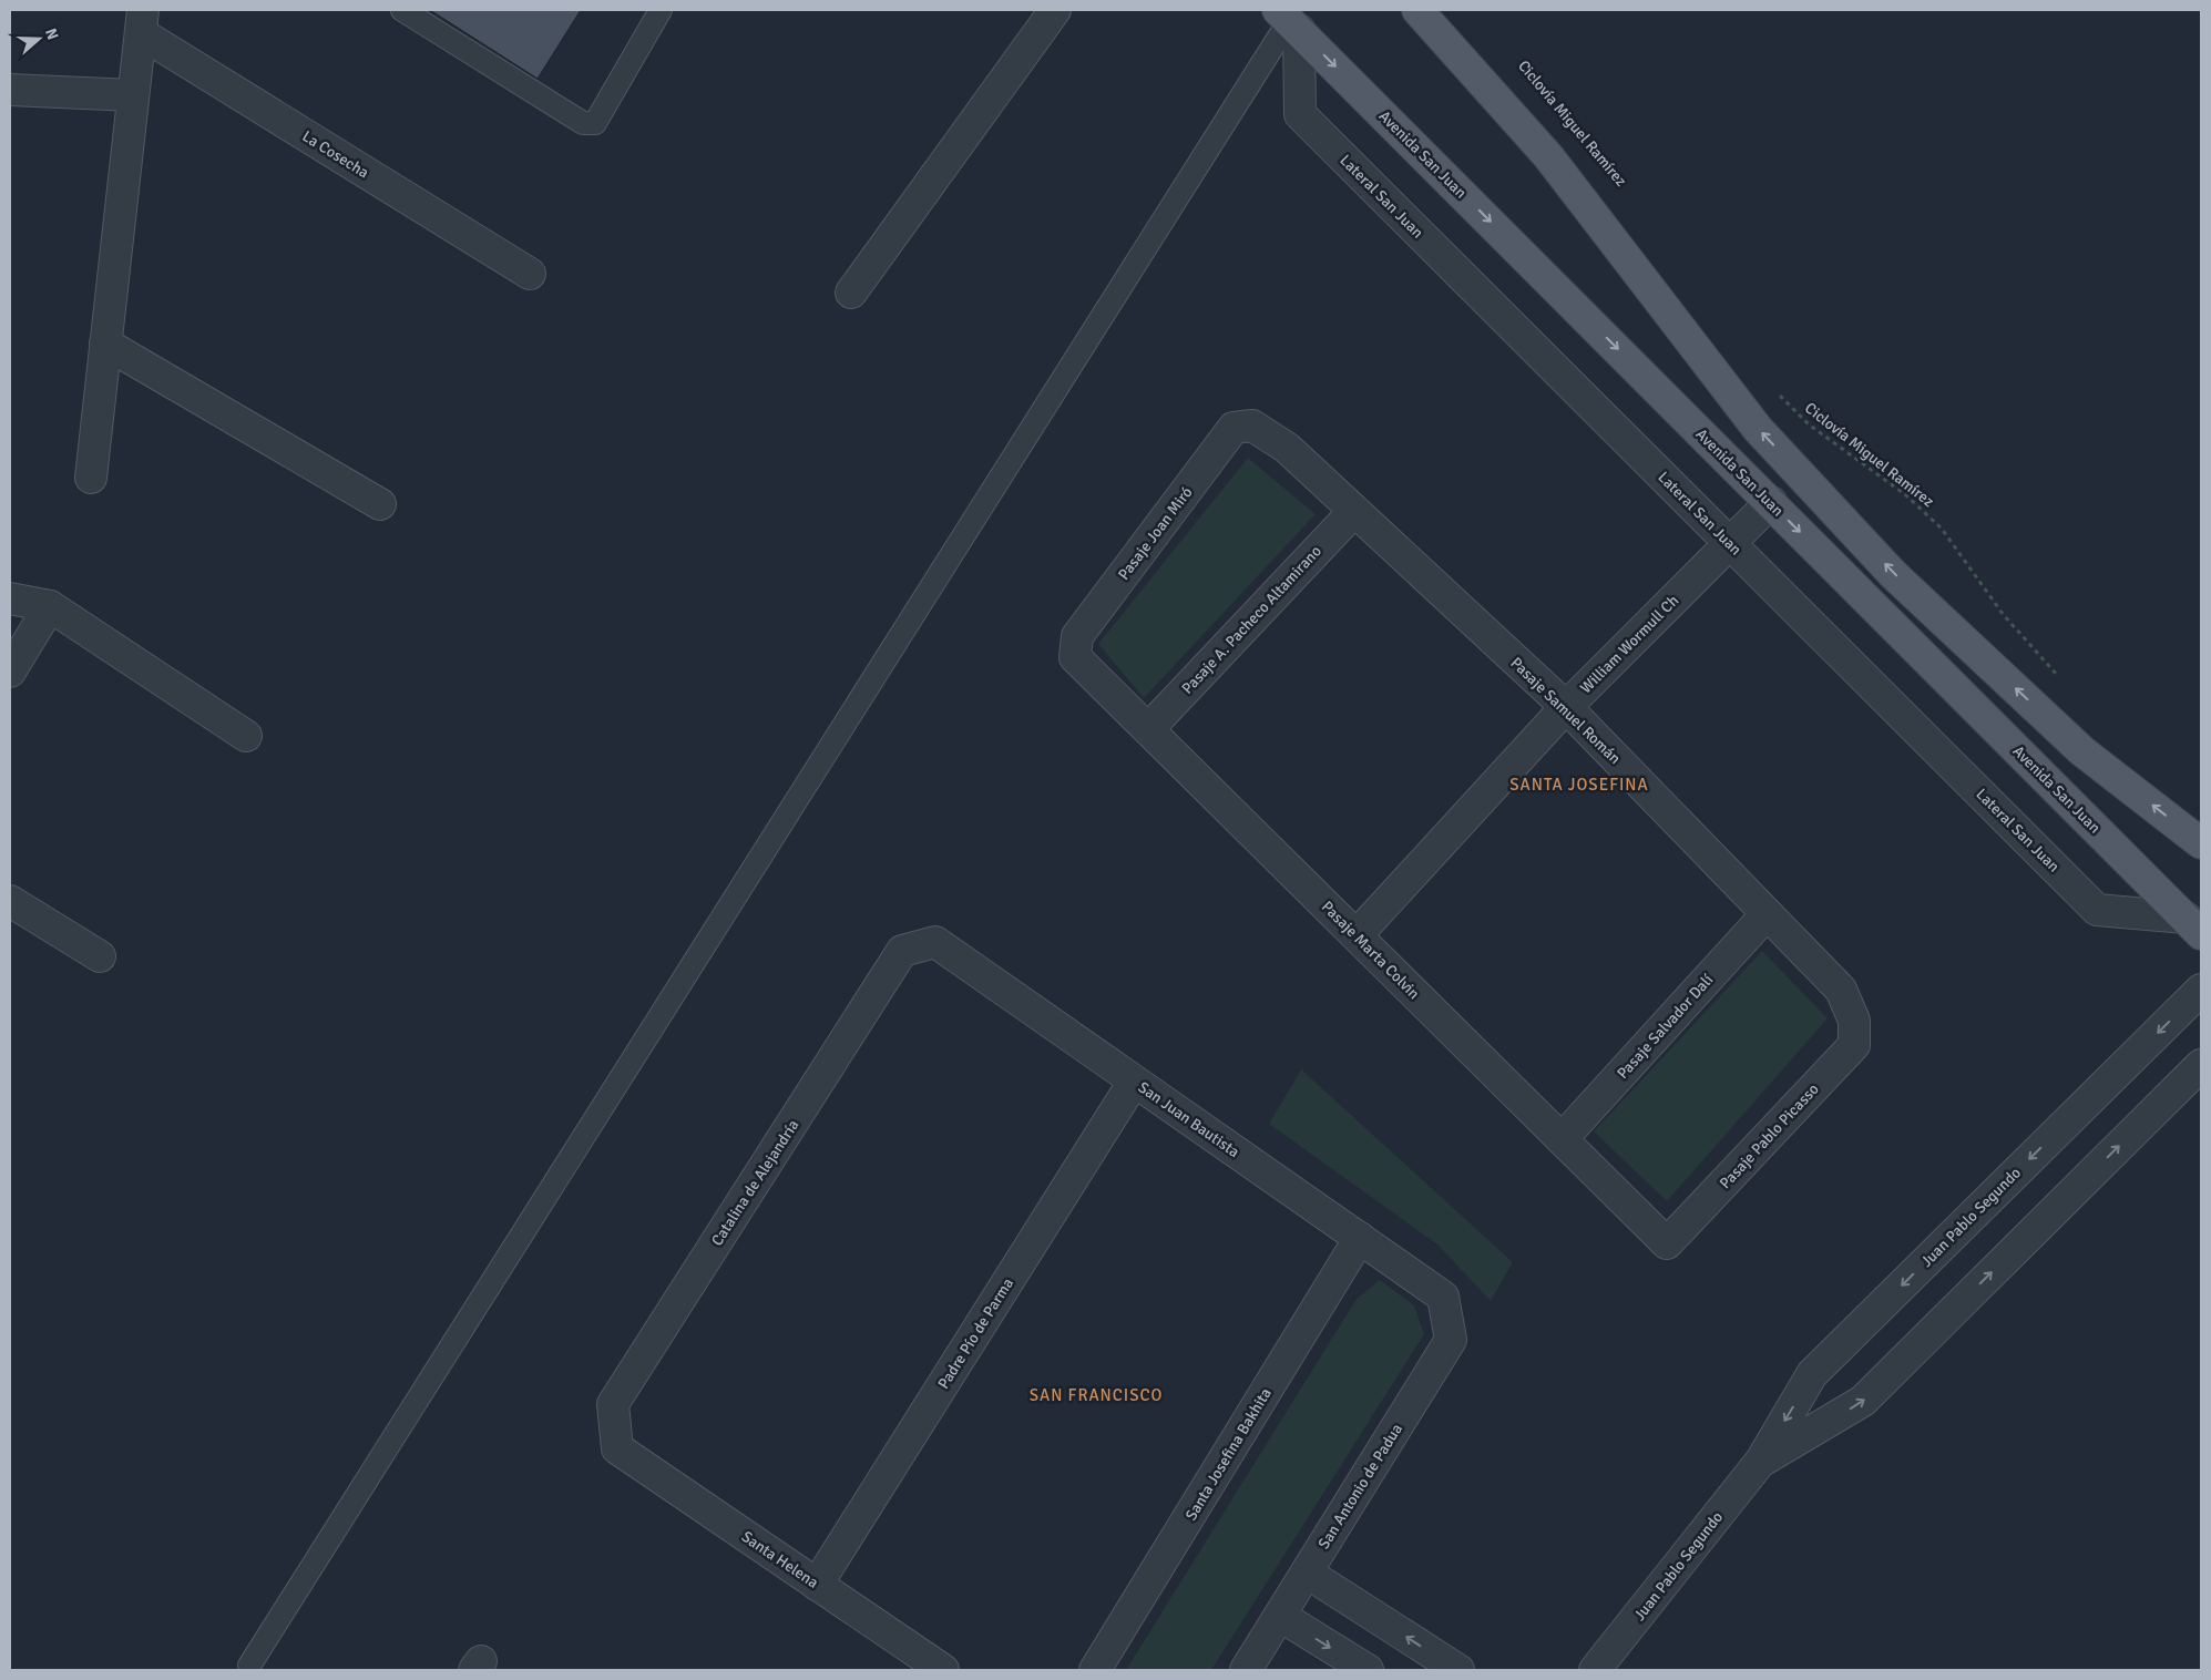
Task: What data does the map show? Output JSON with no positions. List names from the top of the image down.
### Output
{
  "streets": {
    "main road": ["Avenida San Juan"],
    "street": [
      "La Cosecha",
      "Lateral San Juan",
      "Pasaje Joan Miró",
      "Pasaje A. Pacheco Altamirano",
      "William Wormull Ch",
      "Pasaje Samuel Román",
      "Pasaje Marta Colvin",
      "Pasaje Salvador Dalí",
      "San Juan Bautista",
      "Pasaje Pablo Picasso",
      "Catalina de Alejandría",
      "Juan Pablo Segundo",
      "Padre Pío de Parma",
      "Santa Josefina Bakhita",
      "San Antonio de Padua",
      "Santa Helena"
    ],
    "path": ["Ciclovía Miguel Ramírez"]
  },
  "crossings": [
    ["Avenida San Juan", "Lateral San Juan"],
    ["Avenida San Juan", "William Wormull Ch"],
    ["Lateral San Juan", "William Wormull Ch"],
    ["Pasaje Joan Miró", "Pasaje Samuel Román"],
    ["Pasaje Joan Miró", "Pasaje Marta Colvin"],
    ["Pasaje A. Pacheco Altamirano", "Pasaje Samuel Román"],
    ["Pasaje A. Pacheco Altamirano", "Pasaje Marta Colvin"],
    ["William Wormull Ch", "Pasaje Samuel Román"],
    ["William Wormull Ch", "Pasaje Marta Colvin"],
    ["Pasaje Samuel Román", "Pasaje Salvador Dalí"],
    ["Pasaje Samuel Román", "Pasaje Pablo Picasso"],
    ["Pasaje Marta Colvin", "Pasaje Salvador Dalí"],
    ["Pasaje Marta Colvin", "Pasaje Pablo Picasso"],
    ["San Juan Bautista", "Catalina de Alejandría"],
    ["San Juan Bautista", "Padre Pío de Parma"],
    ["San Juan Bautista", "Santa Josefina Bakhita"],
    ["San Juan Bautista", "San Antonio de Padua"],
    ["Catalina de Alejandría", "Santa Helena"],
    ["Padre Pío de Parma", "Santa Helena"]
  ],
  "districts": ["SANTA JOSEFINA", "SAN FRANCISCO"],
  "north": "right"
}
